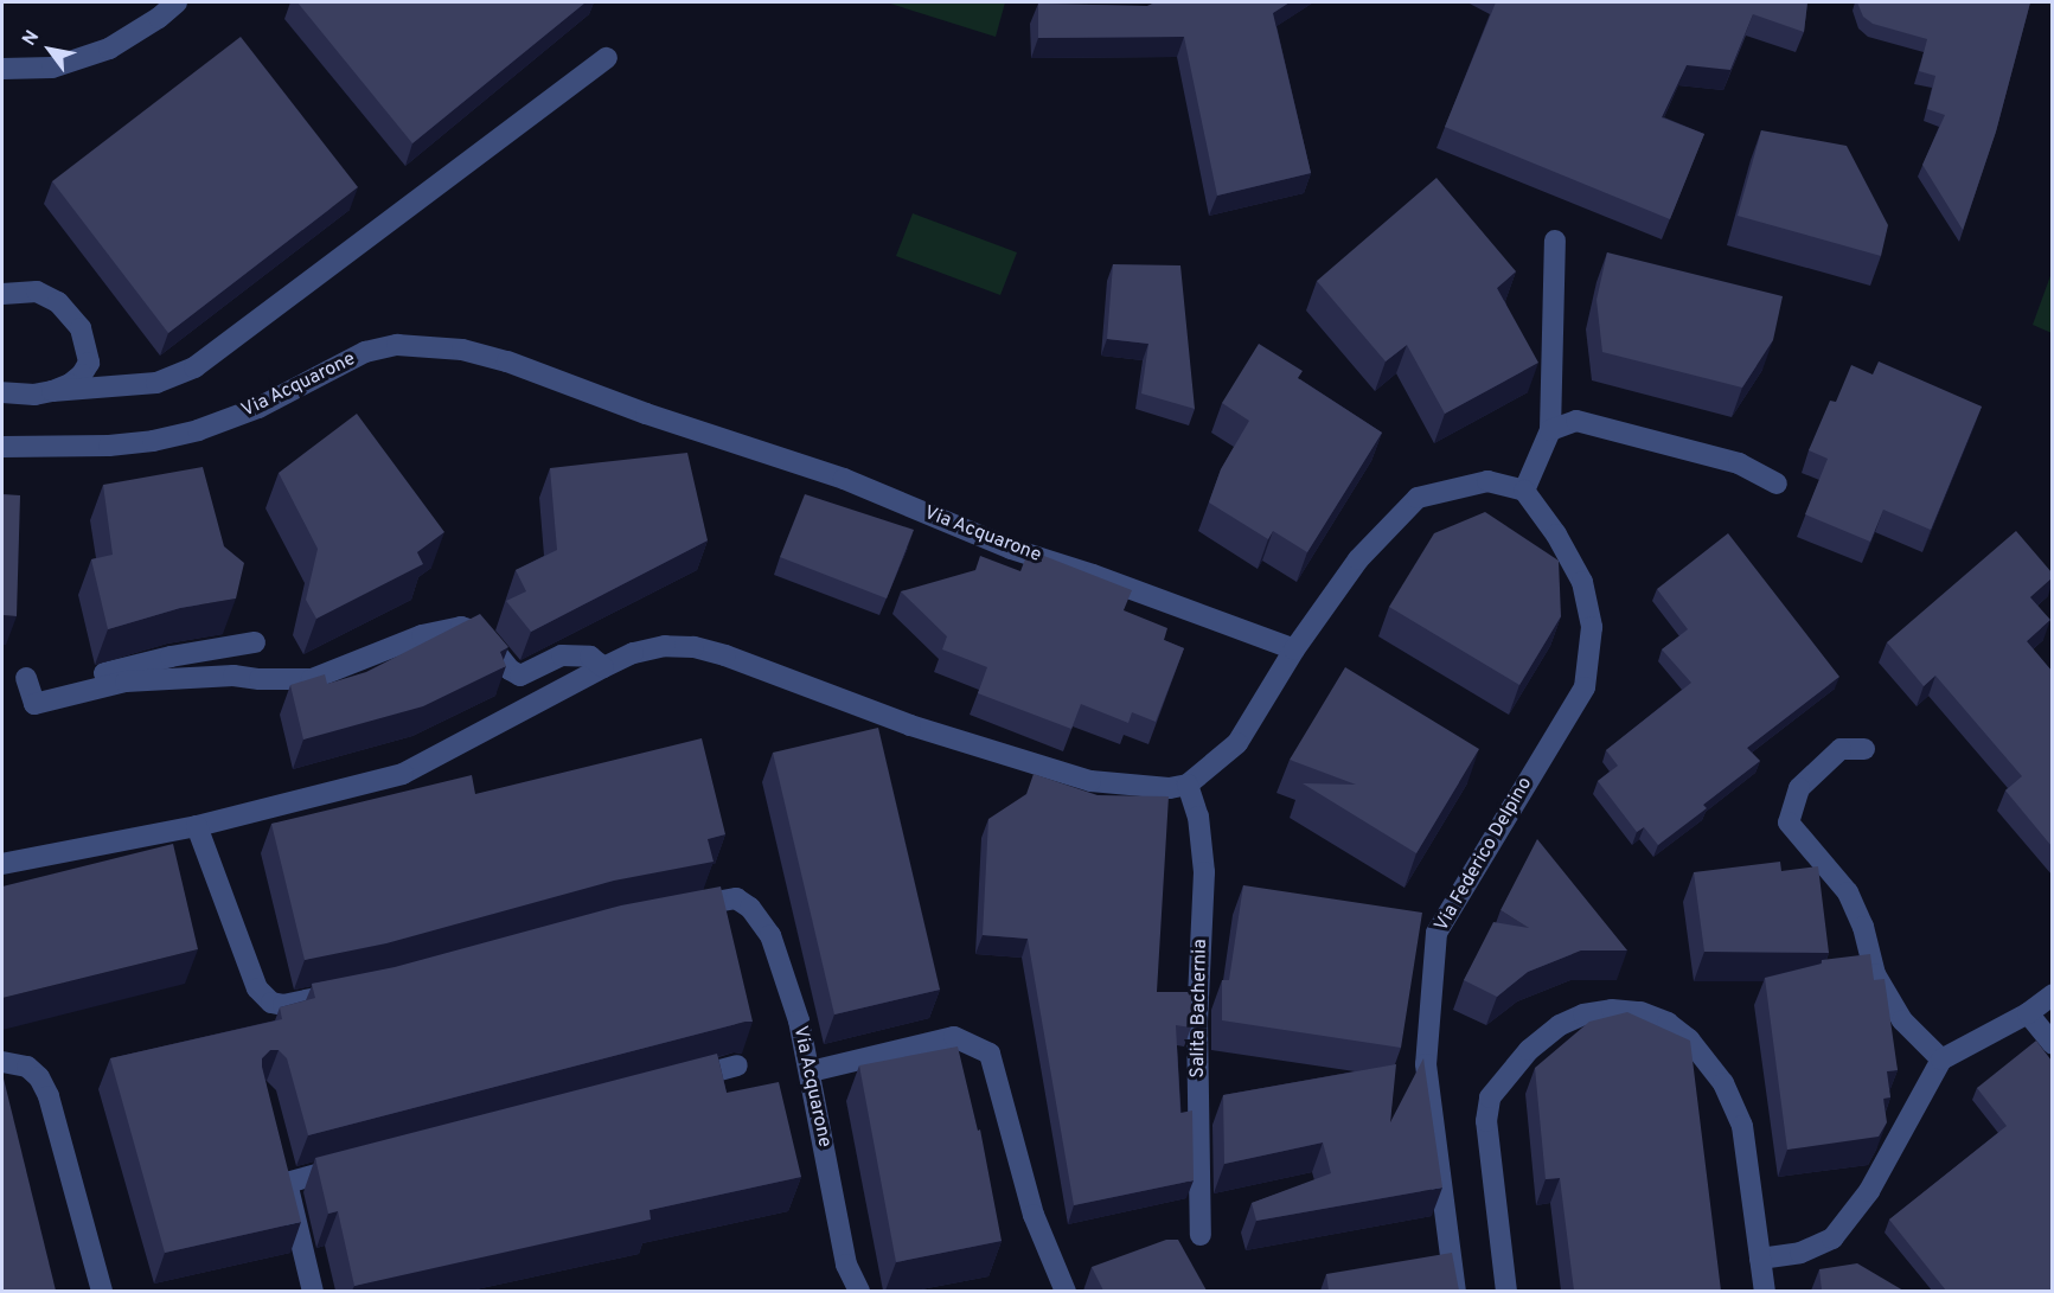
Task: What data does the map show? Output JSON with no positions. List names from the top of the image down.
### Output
{
  "streets": {
    "street": ["Via Acquarone", "Via Federico Delpino", "Salita Bachernia"]
  },
  "north": "top left"
}
